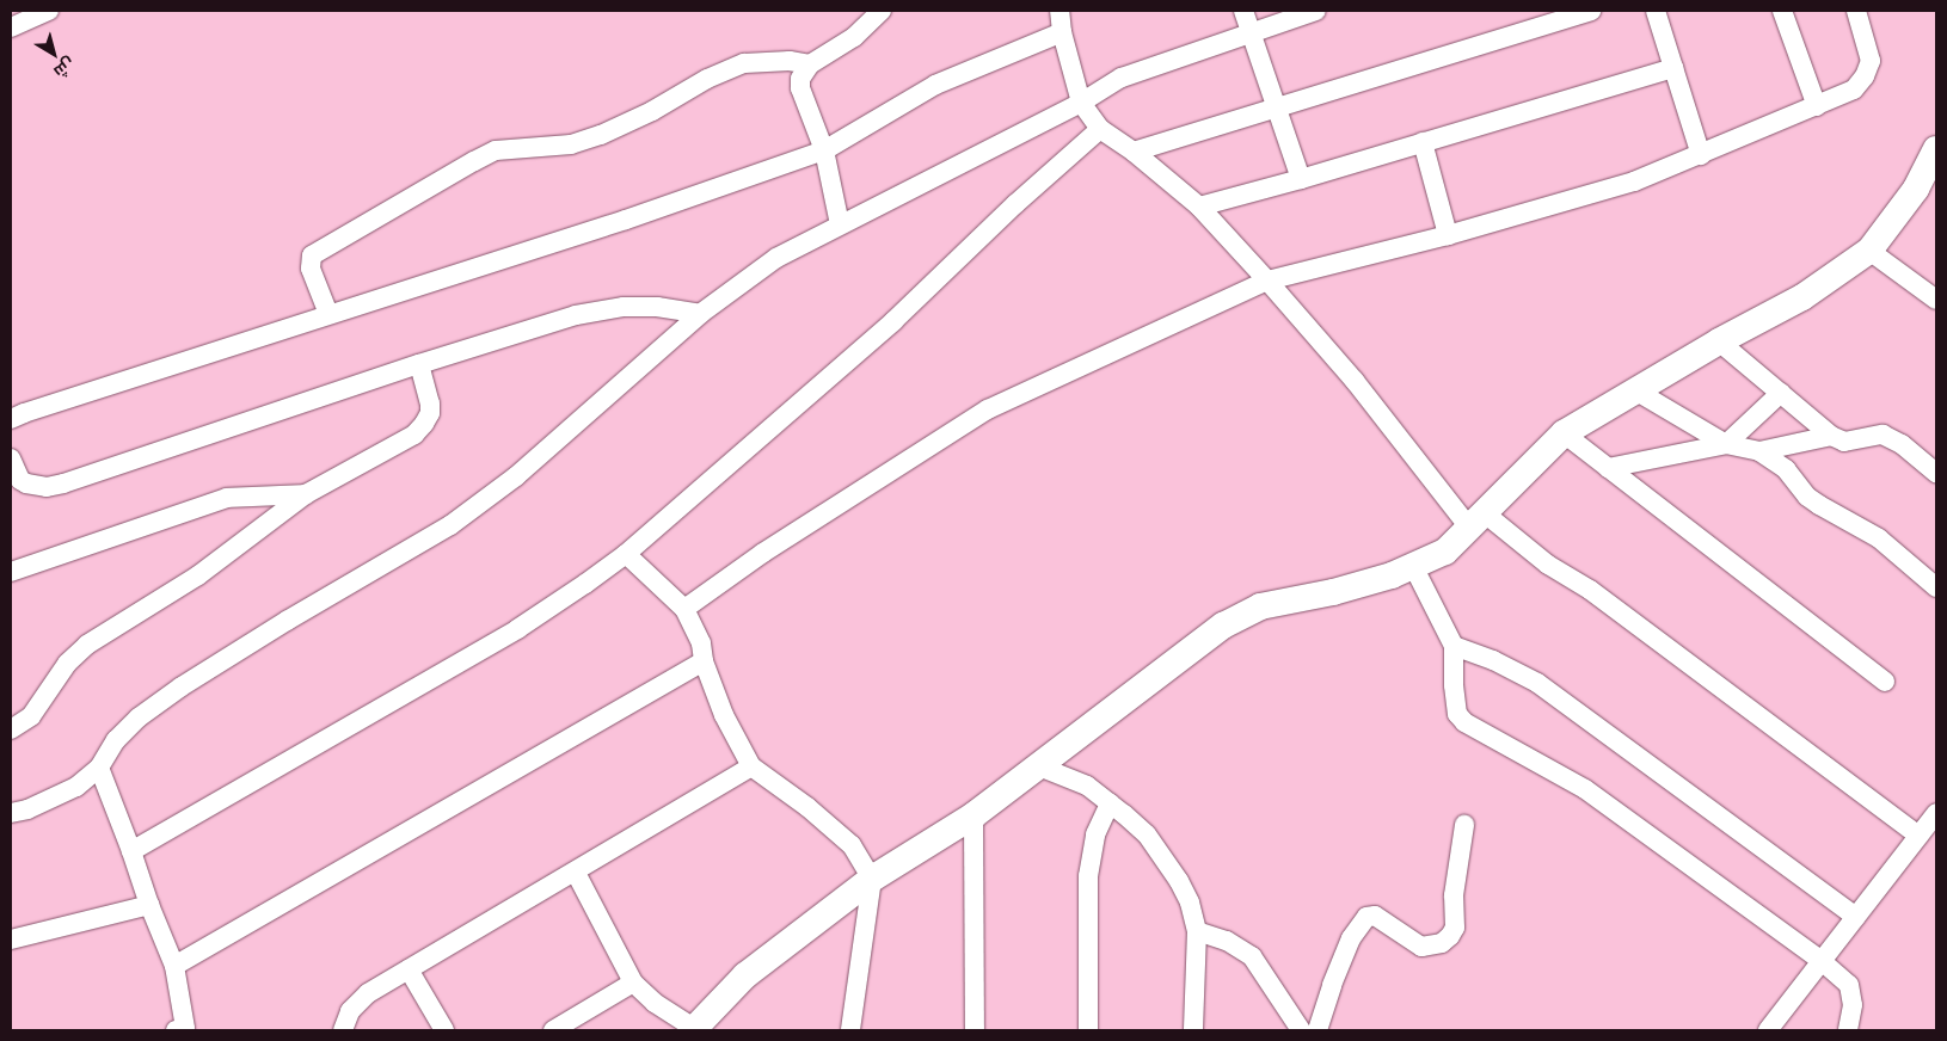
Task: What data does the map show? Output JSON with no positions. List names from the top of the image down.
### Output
{
  "north": "bottom right"
}
